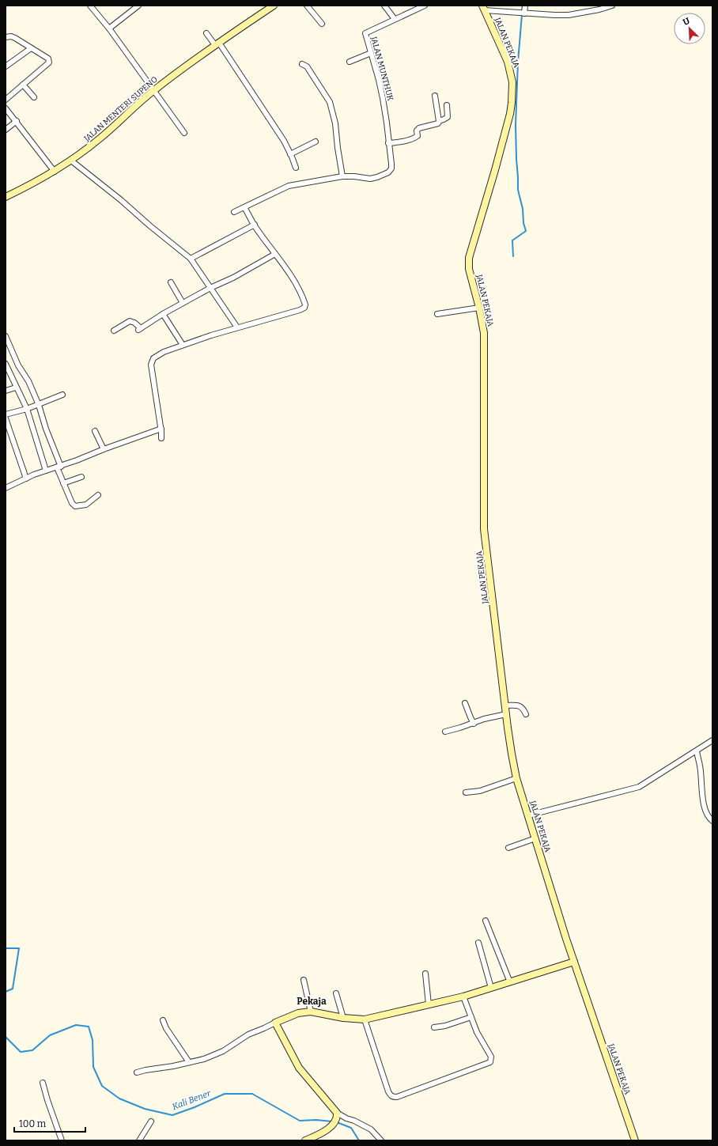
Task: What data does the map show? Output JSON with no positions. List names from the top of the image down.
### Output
{
  "streets": {
    "street": ["JALAN PEKAJA", "JALAN MUNTHUK", "JALAN MENTERI SUPENO"]
  },
  "districts": ["Pekaja"],
  "water": ["Kali Bener"],
  "scale_bar": "100 m",
  "north": "top left"
}
